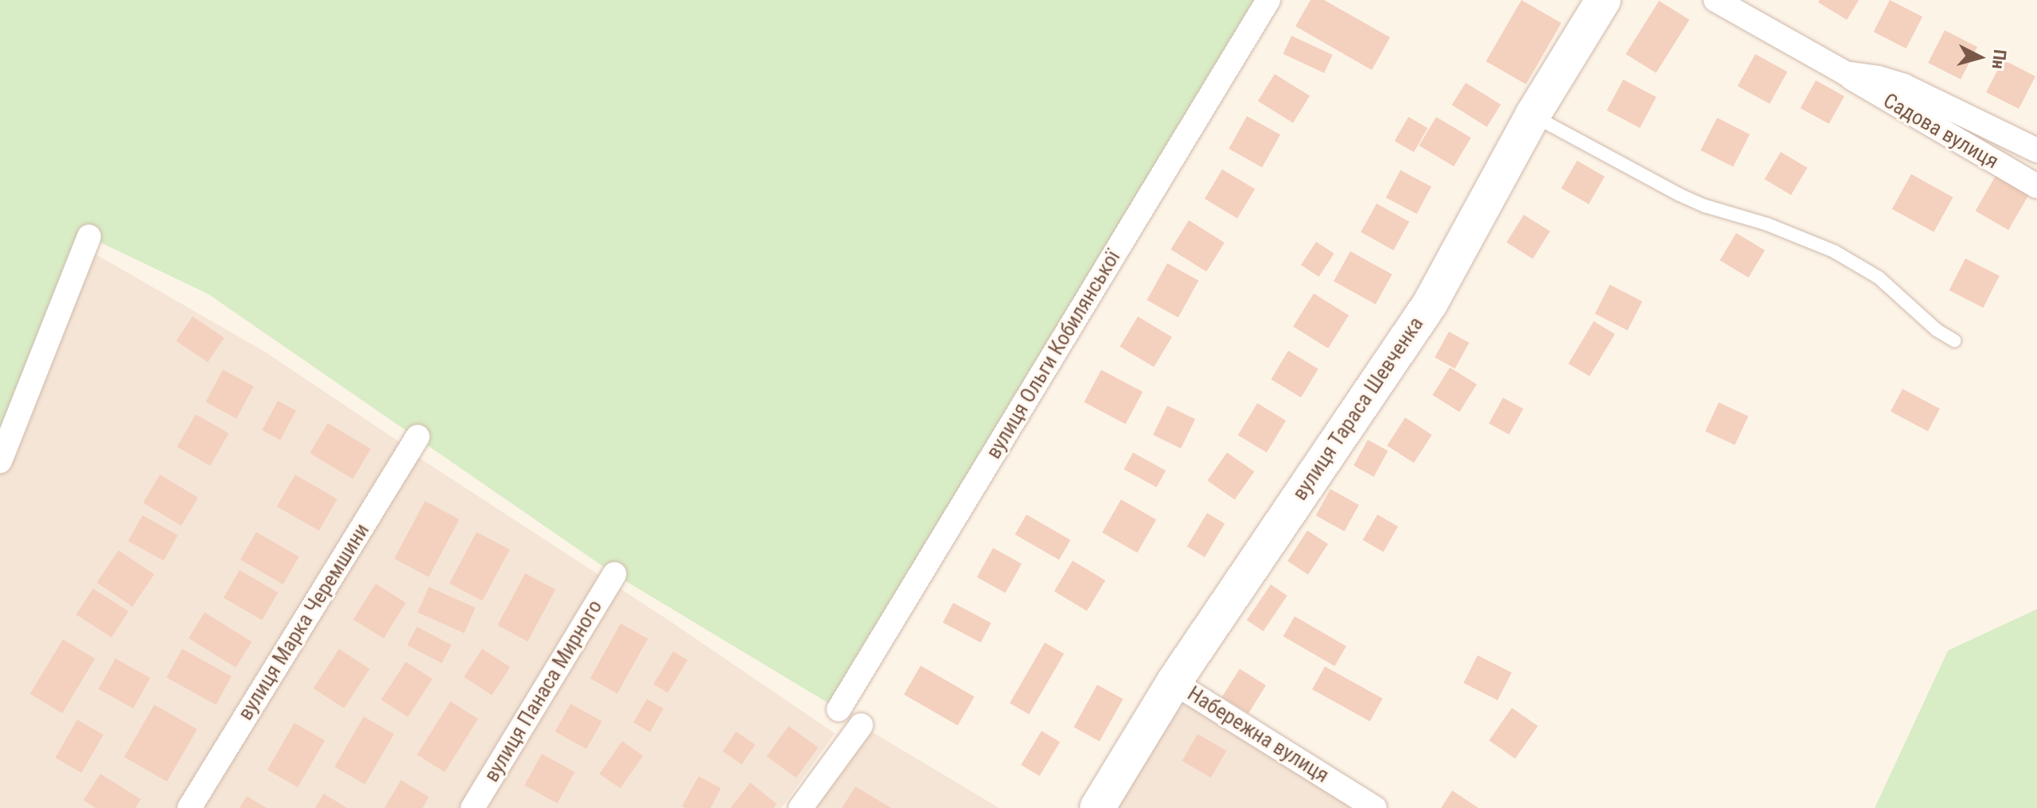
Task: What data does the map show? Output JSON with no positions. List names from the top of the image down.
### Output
{
  "streets": {
    "main road": ["вулиця Тараса Шевченка"],
    "street": [
      "Садова вулиця",
      "вулиця Ольги Кобилянської",
      "вулиця Марка Черемшини",
      "вулиця Панаса Мирного",
      "Набережна вулиця"
    ]
  },
  "crossings": [
    ["вулиця Тараса Шевченка", "Набережна вулиця"]
  ],
  "north": "right"
}
